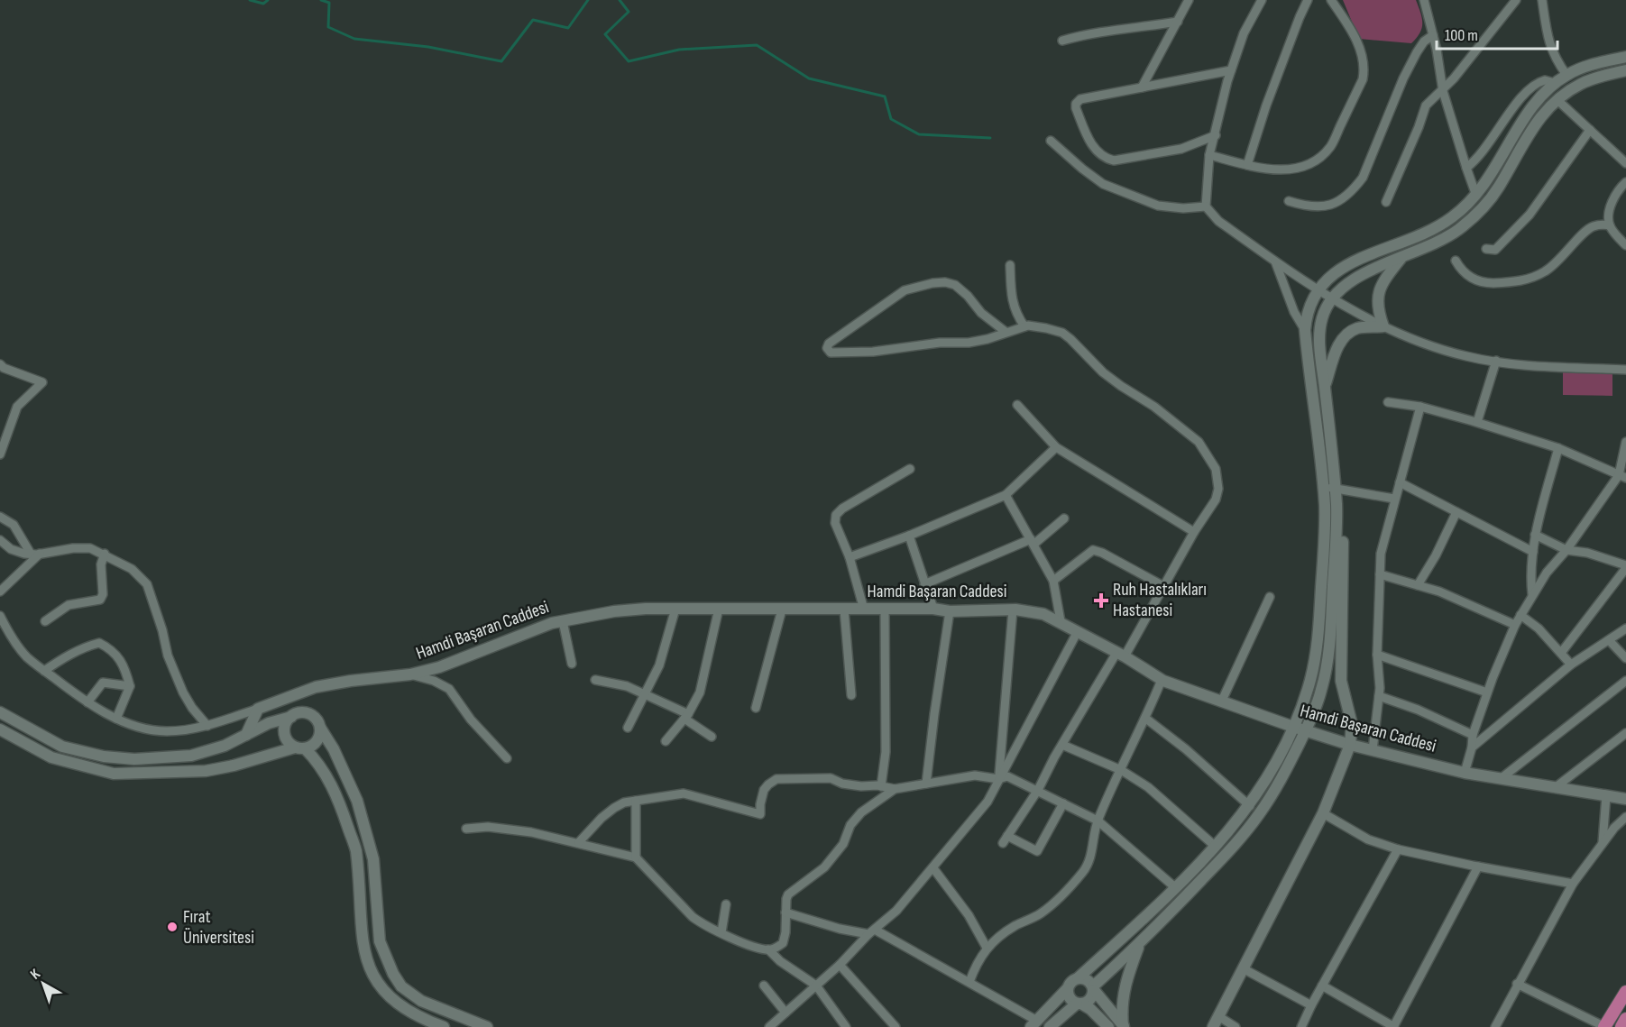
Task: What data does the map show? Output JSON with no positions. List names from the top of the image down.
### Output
{
  "streets": {
    "main road": ["Hamdi Başaran Caddesi"]
  },
  "places": {
    "health": ["Ruh Hastalıkları Hastanesi"],
    "other": ["Fırat Üniversitesi"]
  },
  "scale_bar": "100 m",
  "north": "top left"
}
